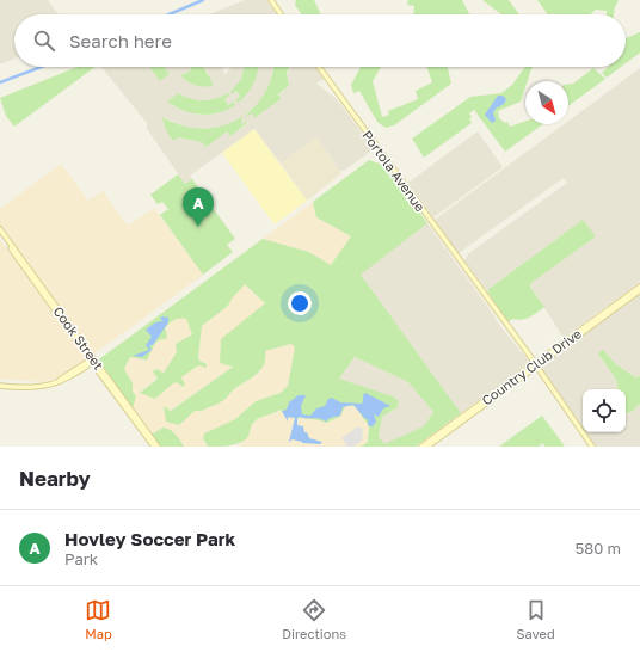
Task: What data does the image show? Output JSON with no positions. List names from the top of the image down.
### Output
{
  "streets": {
    "main road": ["Portola Avenue", "Cook Street", "Country Club Drive"]
  },
  "crossings": [
    ["Portola Avenue", "Country Club Drive"]
  ],
  "north": "bottom right",
  "page": {
    "search": "Search here",
    "pins": "A",
    "heading": "Nearby",
    "list": [
      {
        "mark": "A",
        "name": "Hovley Soccer Park",
        "note": "Park",
        "value": "580 m"
      }
    ],
    "nav": ["Map", "Directions", "Saved"]
  }
}
